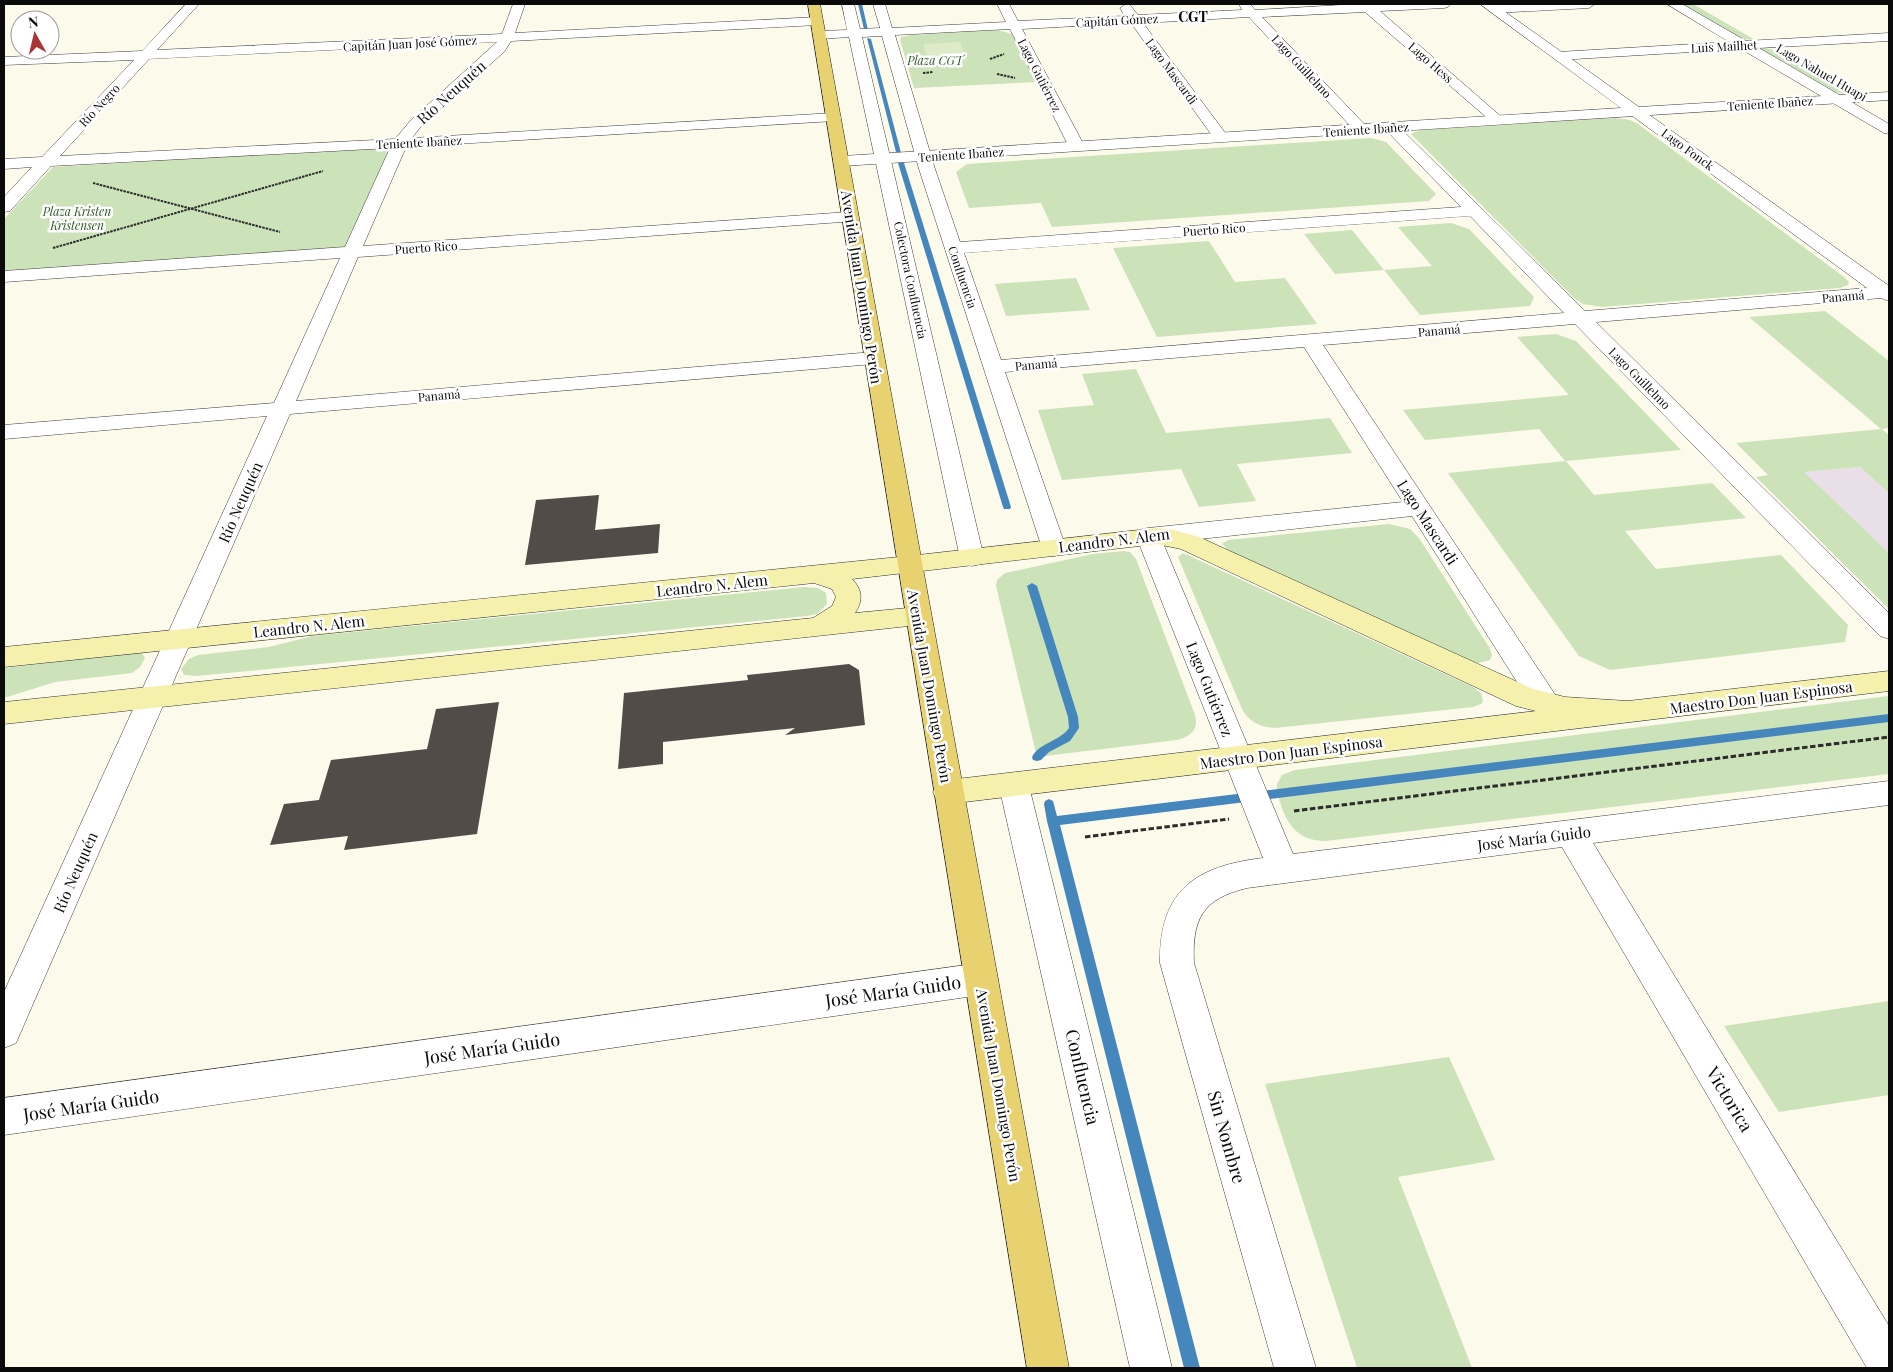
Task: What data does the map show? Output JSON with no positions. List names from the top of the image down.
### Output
{
  "streets": {
    "main road": ["Avenida Juan Domingo Perón", "Leandro N. Alem", "Maestro Don Juan Espinosa"],
    "street": [
      "Capitán Gómez",
      "Capitán Juan José Gómez",
      "Luis Mailhet",
      "Lago Hess",
      "Lago Guillelmo",
      "Lago Mascardi",
      "Lago Nahuel Huapi",
      "Lago Gutiérrez",
      "Río Neuquén",
      "Teniente Ibañez",
      "Río Negro",
      "Lago Fonck",
      "Puerto Rico",
      "Confluencia",
      "Colectora Confluencia",
      "Panamá",
      "José María Guido",
      "Victorica",
      "Sin Nombre"
    ]
  },
  "crossings": [
    ["Capitán Gómez", "Capitán Juan José Gómez"],
    ["Capitán Gómez", "Lago Hess"],
    ["Capitán Gómez", "Lago Guillelmo"],
    ["Capitán Gómez", "Lago Mascardi"],
    ["Capitán Gómez", "Lago Gutiérrez"],
    ["Capitán Gómez", "Confluencia"],
    ["Capitán Gómez", "Colectora Confluencia"],
    ["Capitán Gómez", "Avenida Juan Domingo Perón"],
    ["Capitán Juan José Gómez", "Río Neuquén"],
    ["Capitán Juan José Gómez", "Río Negro"],
    ["Capitán Juan José Gómez", "Avenida Juan Domingo Perón"],
    ["Luis Mailhet", "Lago Nahuel Huapi"],
    ["Luis Mailhet", "Lago Fonck"],
    ["Lago Hess", "Teniente Ibañez"],
    ["Lago Guillelmo", "Teniente Ibañez"],
    ["Lago Guillelmo", "Puerto Rico"],
    ["Lago Guillelmo", "Panamá"],
    ["Lago Mascardi", "Teniente Ibañez"],
    ["Lago Mascardi", "Panamá"],
    ["Lago Mascardi", "Leandro N. Alem"],
    ["Lago Mascardi", "Maestro Don Juan Espinosa"],
    ["Lago Nahuel Huapi", "Teniente Ibañez"],
    ["Lago Gutiérrez", "Teniente Ibañez"],
    ["Lago Gutiérrez", "Leandro N. Alem"],
    ["Lago Gutiérrez", "Maestro Don Juan Espinosa"],
    ["Lago Gutiérrez", "José María Guido"],
    ["Río Neuquén", "Teniente Ibañez"],
    ["Río Neuquén", "Puerto Rico"],
    ["Río Neuquén", "Panamá"],
    ["Río Neuquén", "Leandro N. Alem"],
    ["Teniente Ibañez", "Río Negro"],
    ["Teniente Ibañez", "Lago Fonck"],
    ["Teniente Ibañez", "Confluencia"],
    ["Teniente Ibañez", "Colectora Confluencia"],
    ["Teniente Ibañez", "Avenida Juan Domingo Perón"],
    ["Lago Fonck", "Panamá"],
    ["Puerto Rico", "Confluencia"],
    ["Puerto Rico", "Avenida Juan Domingo Perón"],
    ["Confluencia", "Panamá"],
    ["Confluencia", "Leandro N. Alem"],
    ["Confluencia", "Maestro Don Juan Espinosa"],
    ["Colectora Confluencia", "Leandro N. Alem"],
    ["Avenida Juan Domingo Perón", "Panamá"],
    ["Avenida Juan Domingo Perón", "Leandro N. Alem"],
    ["Avenida Juan Domingo Perón", "Maestro Don Juan Espinosa"],
    ["Avenida Juan Domingo Perón", "José María Guido"],
    ["Leandro N. Alem", "Maestro Don Juan Espinosa"],
    ["José María Guido", "Victorica"],
    ["José María Guido", "Sin Nombre"]
  ],
  "districts": ["CGT"],
  "parks": ["Plaza CGT", "Plaza Kristen Kristensen"],
  "north": "top"
}
